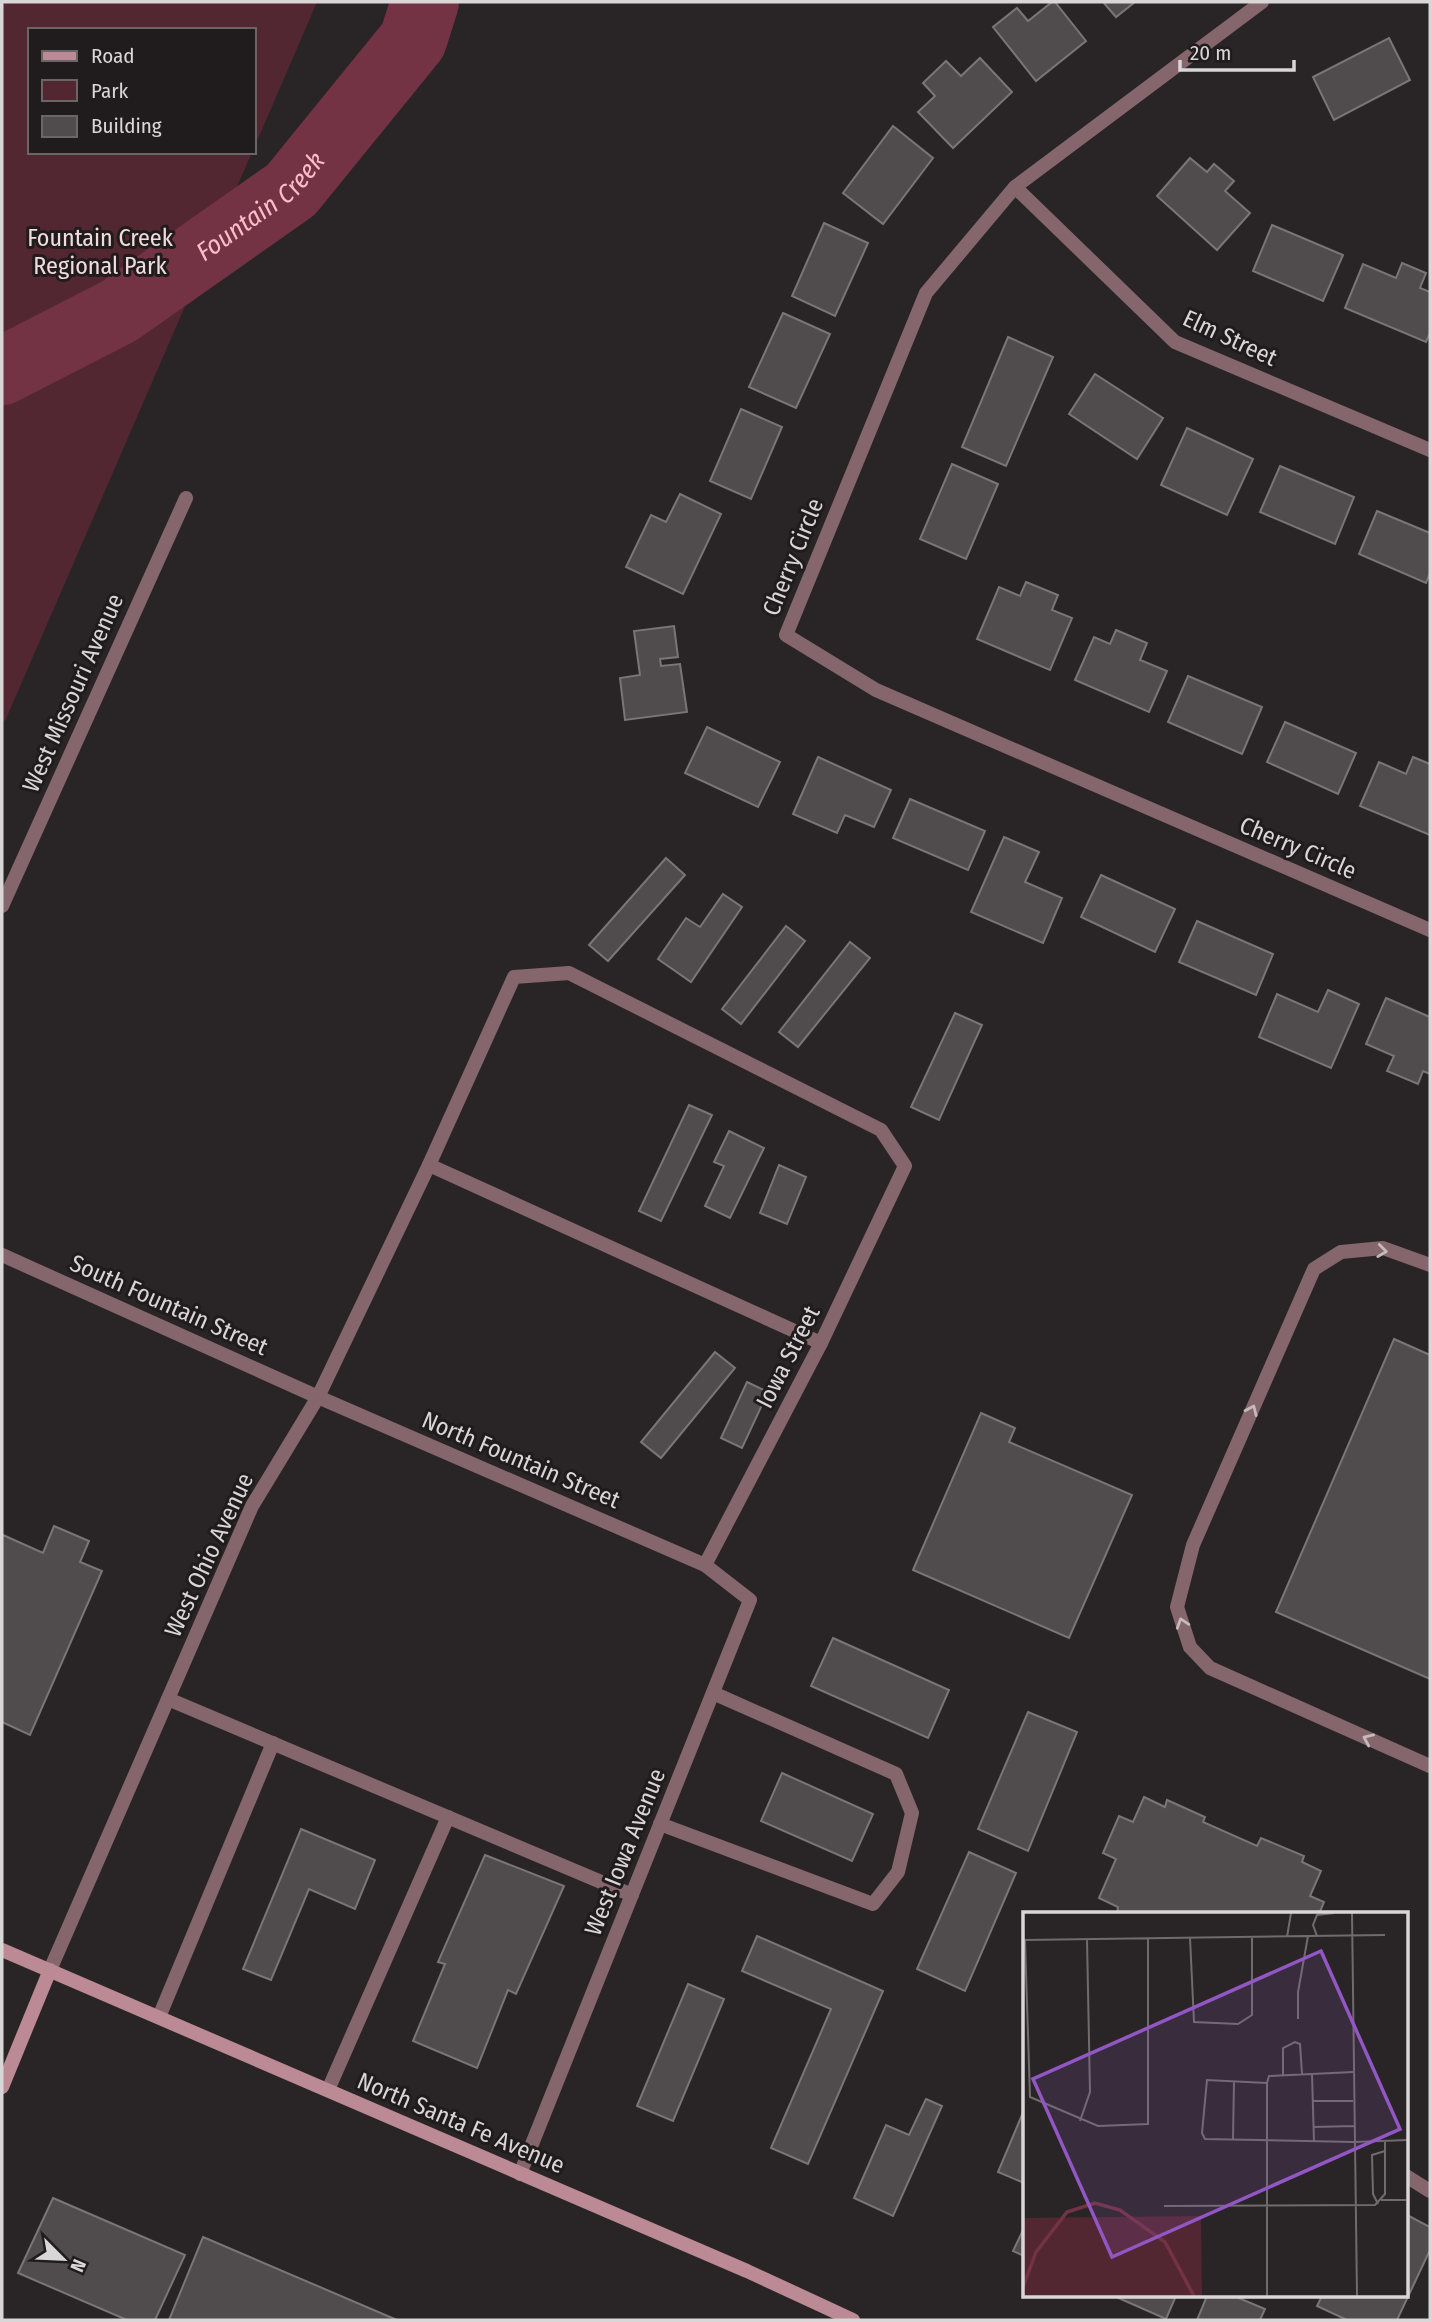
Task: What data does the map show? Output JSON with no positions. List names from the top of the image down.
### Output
{
  "streets": {
    "main road": ["West Ohio Avenue", "North Santa Fe Avenue"],
    "street": [
      "Elm Street",
      "Cherry Circle",
      "West Missouri Avenue",
      "South Fountain Street",
      "Iowa Street",
      "North Fountain Street",
      "West Iowa Avenue"
    ]
  },
  "crossings": [
    ["Elm Street", "Cherry Circle"],
    ["South Fountain Street", "North Fountain Street"],
    ["South Fountain Street", "West Ohio Avenue"],
    ["Iowa Street", "North Fountain Street"],
    ["Iowa Street", "West Ohio Avenue"],
    ["Iowa Street", "West Iowa Avenue"],
    ["North Fountain Street", "West Ohio Avenue"],
    ["North Fountain Street", "West Iowa Avenue"],
    ["West Ohio Avenue", "North Santa Fe Avenue"],
    ["West Iowa Avenue", "North Santa Fe Avenue"]
  ],
  "water": ["Fountain Creek"],
  "parks": ["Fountain Creek Regional Park"],
  "legend": ["Road", "Park", "Building"],
  "scale_bar": "20 m",
  "north": "bottom right"
}
